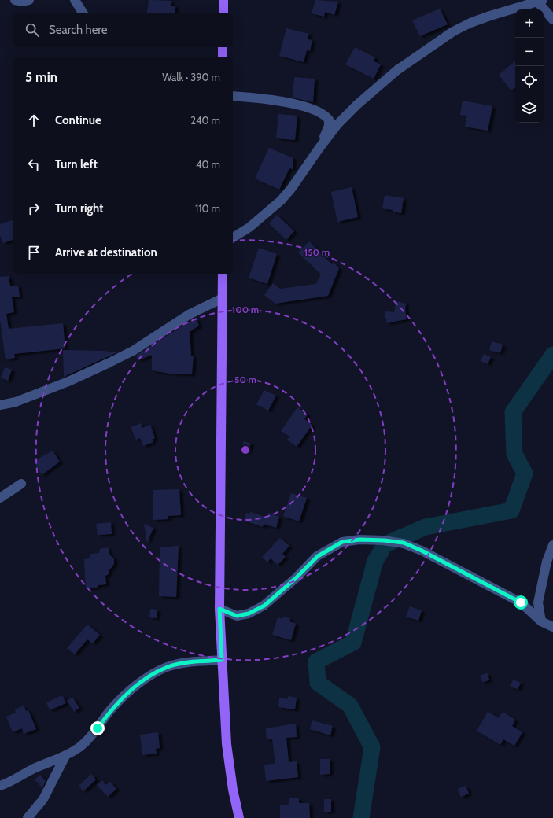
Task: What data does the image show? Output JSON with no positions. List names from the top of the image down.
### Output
{
  "page": {
    "map_buttons": ["+", "−"],
    "search": "Search here",
    "heading": ["5 min", "Walk · 390 m"],
    "list": [
      ["Continue", "240 m"],
      ["Turn left", "40 m"],
      ["Turn right", "110 m"],
      "Arrive at destination"
    ]
  },
  "rings": ["150 m", "100 m", "50 m"]
}
